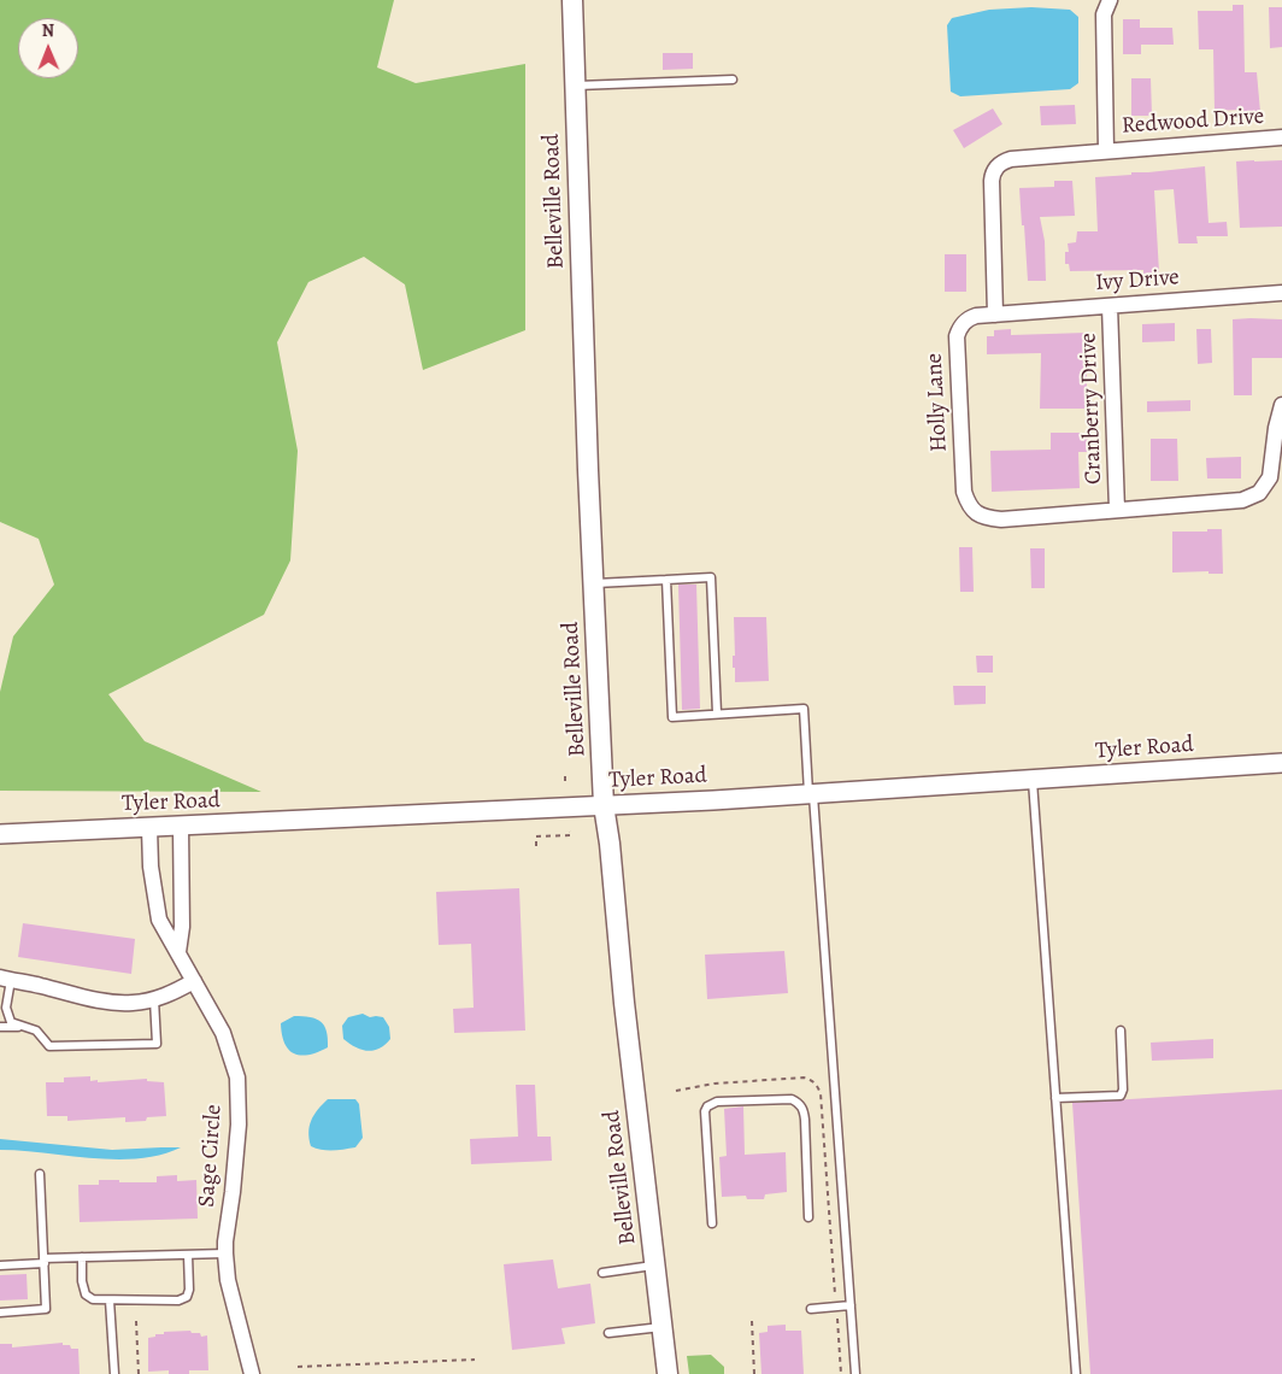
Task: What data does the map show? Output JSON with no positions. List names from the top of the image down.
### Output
{
  "streets": {
    "main road": ["Belleville Road"],
    "street": [
      "Redwood Drive",
      "Ivy Drive",
      "Holly Lane",
      "Cranberry Drive",
      "Tyler Road",
      "Sage Circle"
    ]
  },
  "crossings": [
    ["Belleville Road", "Tyler Road"],
    ["Ivy Drive", "Holly Lane"],
    ["Ivy Drive", "Cranberry Drive"],
    ["Holly Lane", "Cranberry Drive"],
    ["Tyler Road", "Sage Circle"]
  ],
  "north": "top"
}
